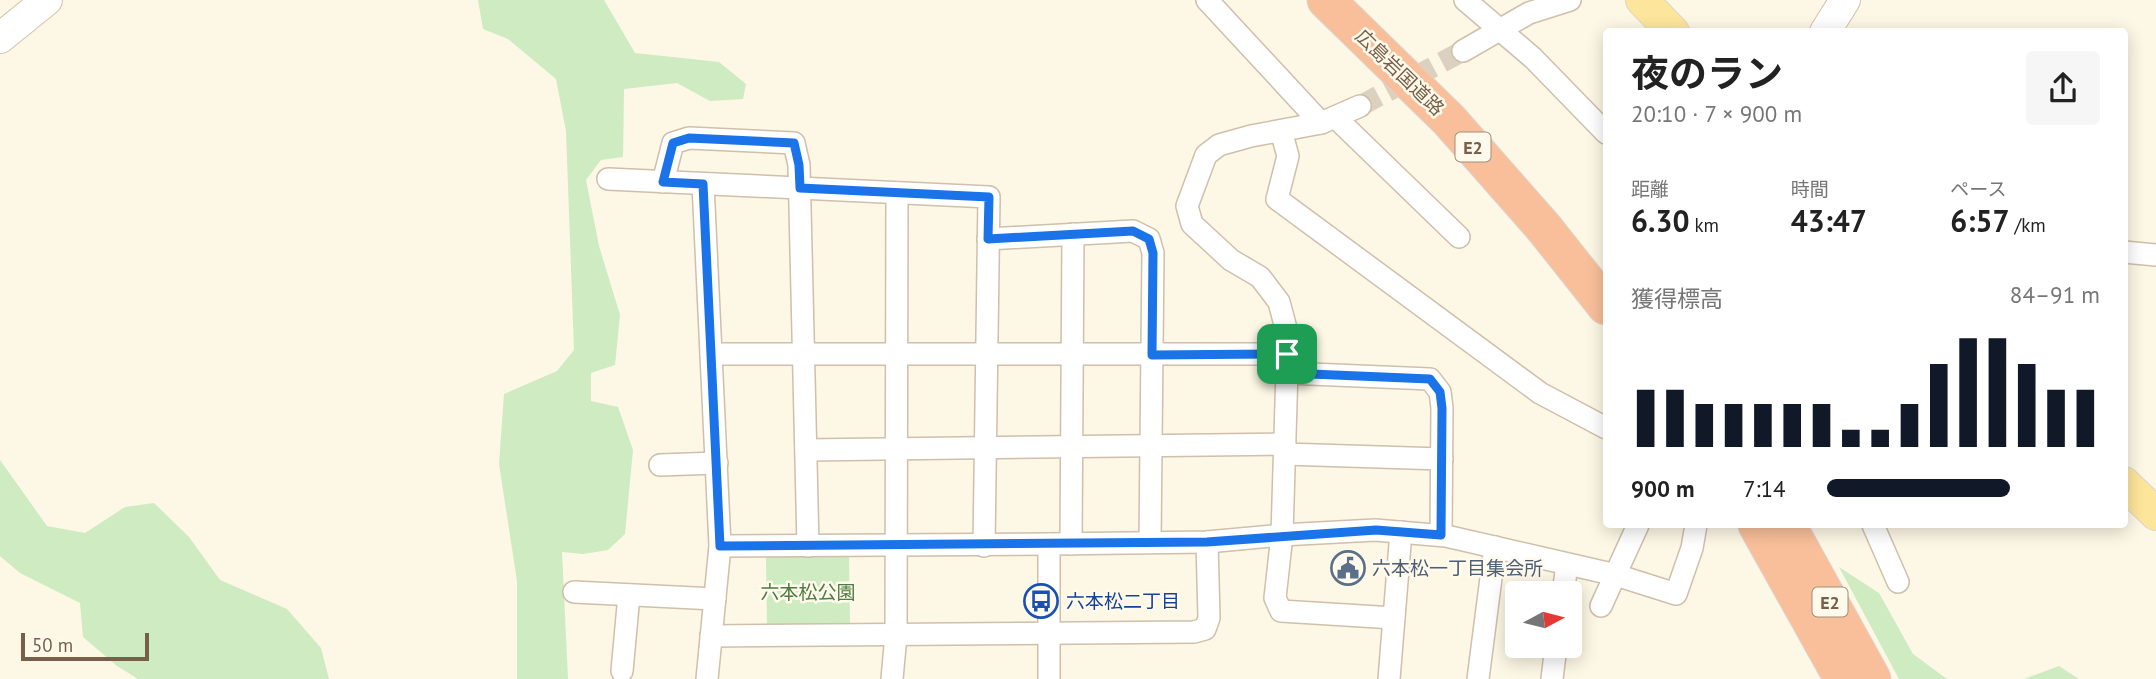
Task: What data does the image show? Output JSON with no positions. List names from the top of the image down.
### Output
{
  "streets": {
    "highway": ["広島岩国道路", "E2"]
  },
  "parks": ["六本松公園"],
  "places": {
    "public building": ["六本松一丁目集会所"],
    "bus stop": ["六本松二丁目"]
  },
  "scale_bar": "50 m",
  "north": "right",
  "page": {
    "heading": ["夜のラン", "20:10 · 7 × 900 m"],
    "stats": [
      ["距離", "6.30 km"],
      ["時間", "43:47"],
      ["ペース", "6:57 /km"]
    ],
    "chart": ["獲得標高", "84–91 m"],
    "list": [
      {
        "name": "900 m",
        "note": "7:14"
      }
    ],
    "scale": "50 m"
  }
}
